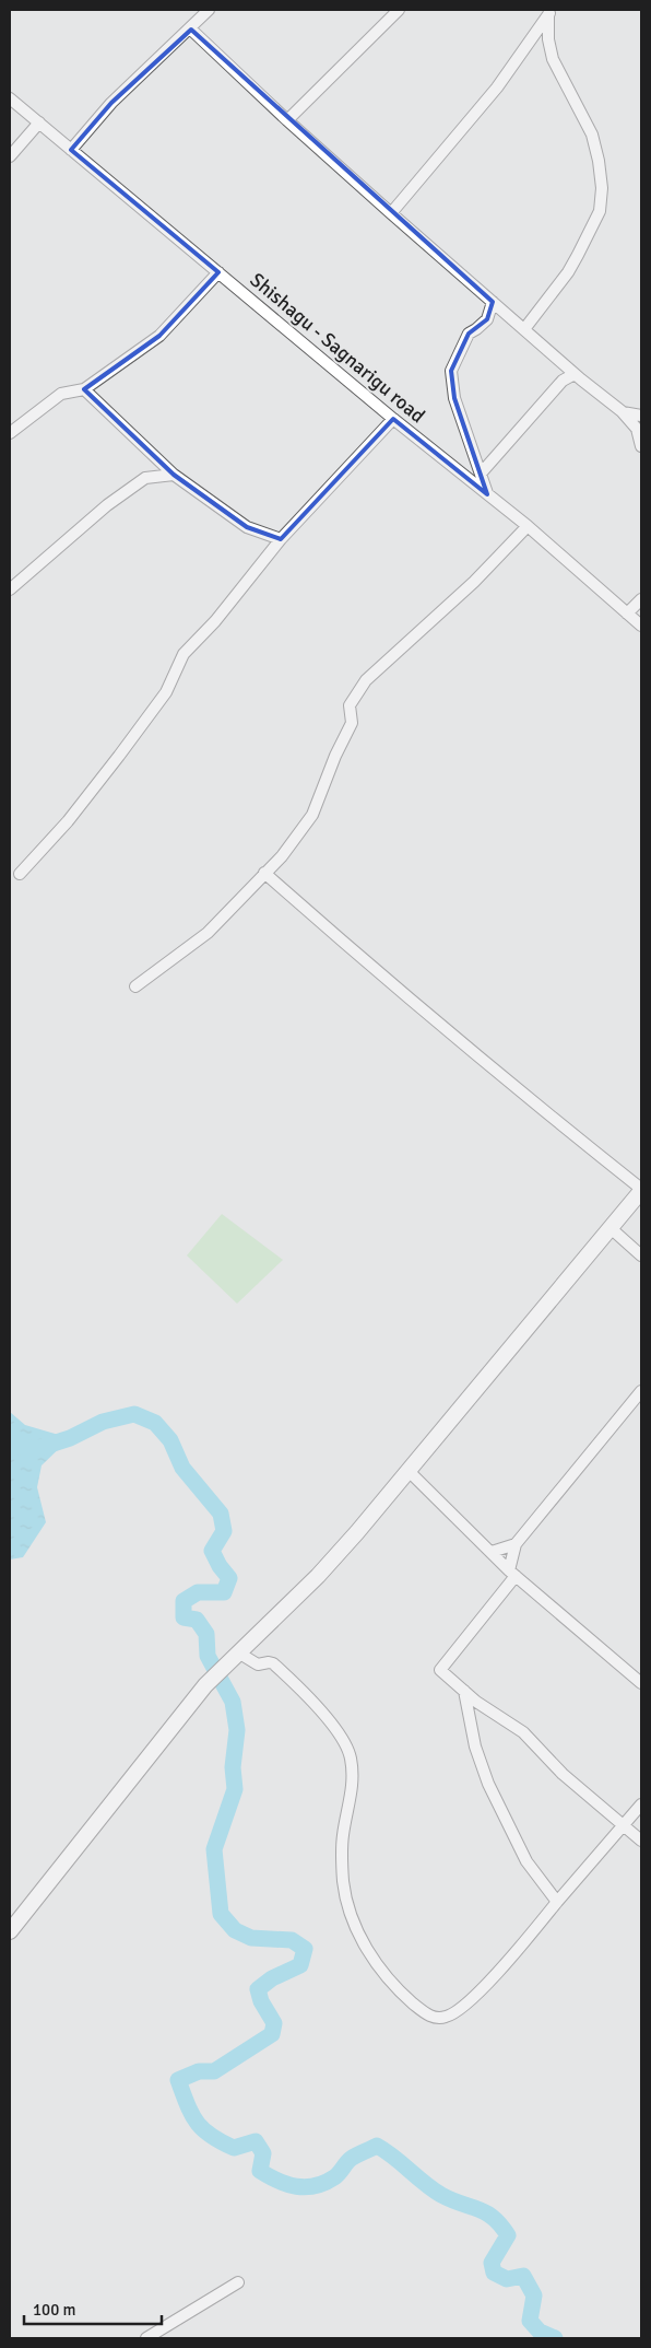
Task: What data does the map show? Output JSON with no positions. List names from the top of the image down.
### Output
{
  "streets": {
    "street": ["Shishagu - Sagnarigu road"]
  },
  "scale_bar": "100 m"
}
